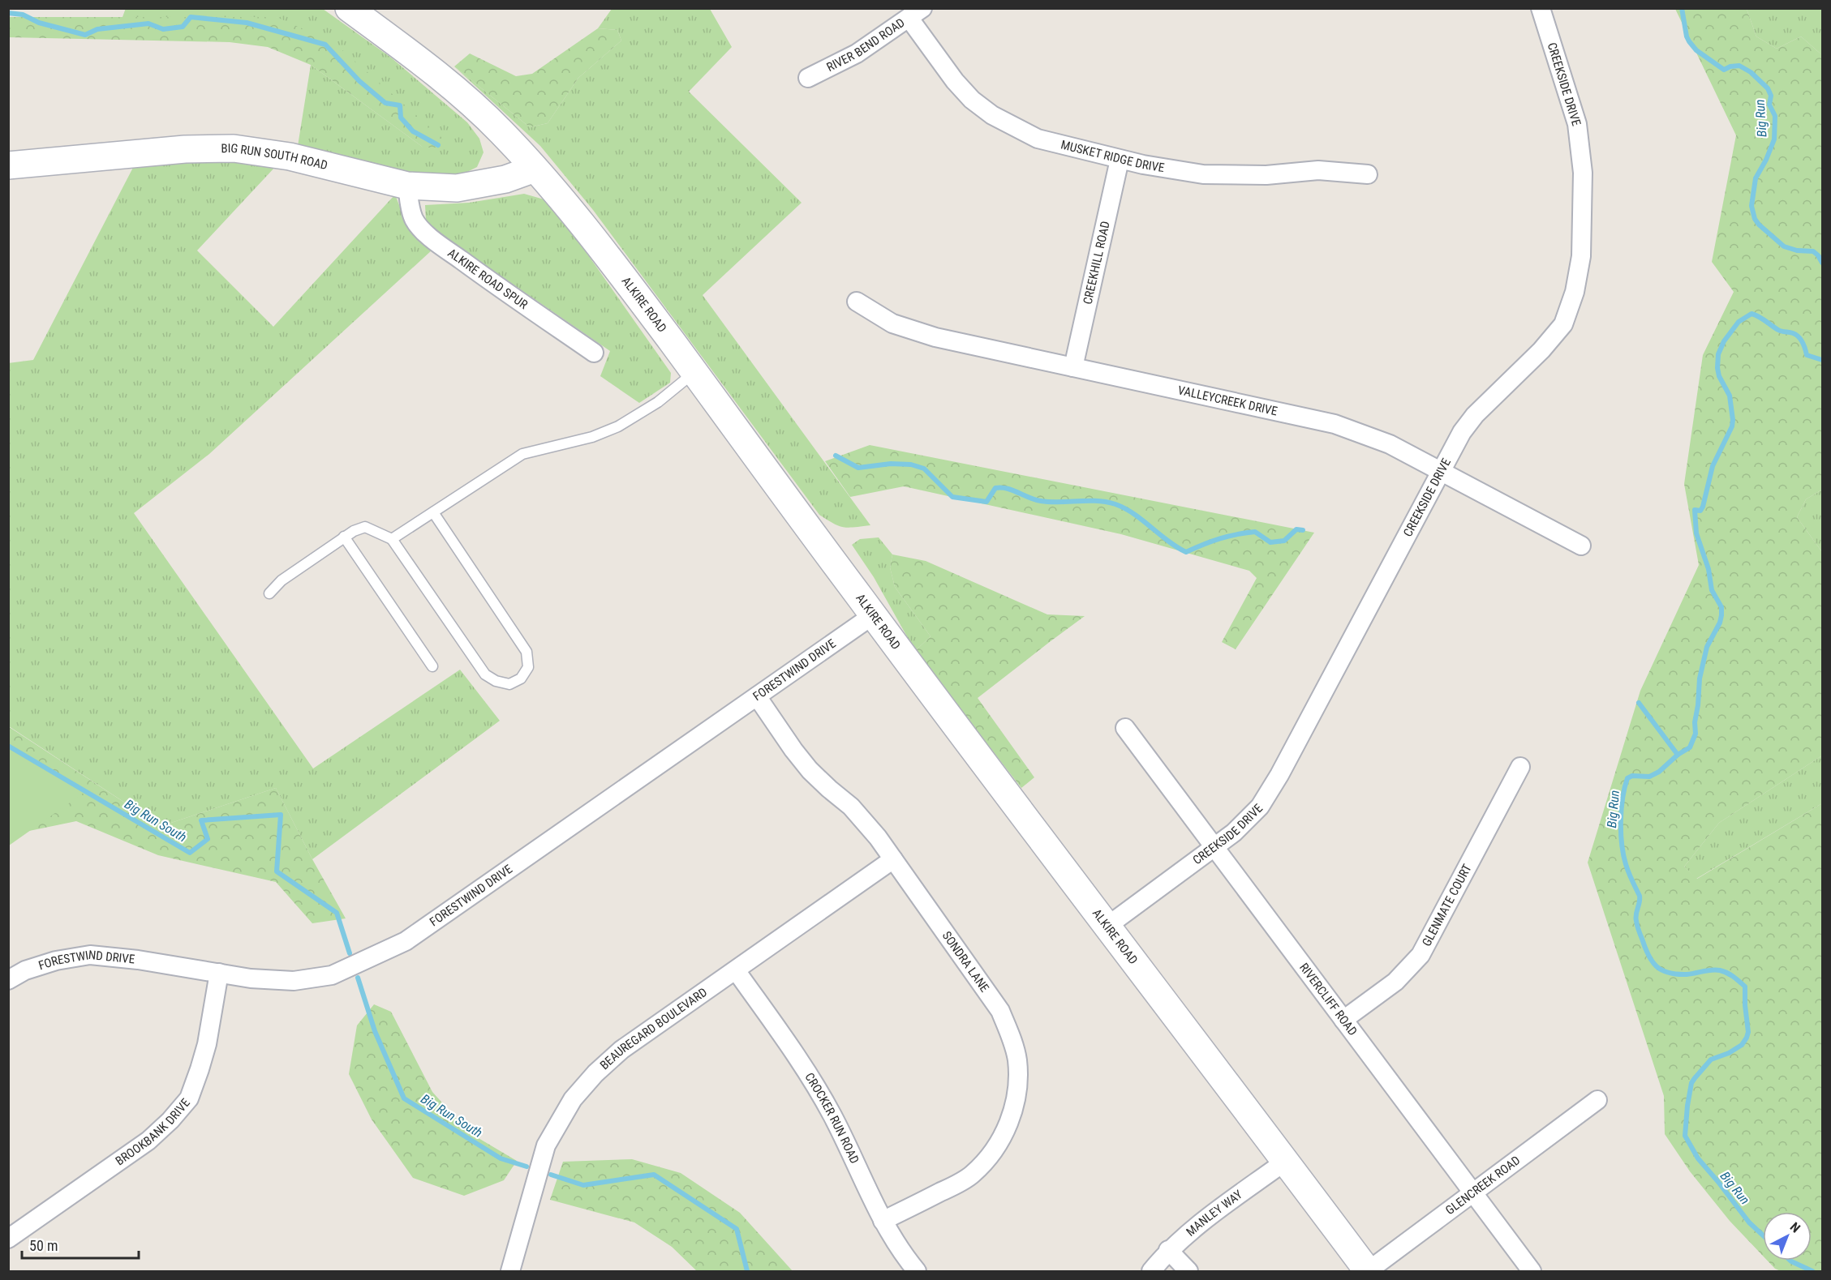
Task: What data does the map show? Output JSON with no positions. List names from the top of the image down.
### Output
{
  "streets": {
    "main road": ["BIG RUN SOUTH ROAD", "ALKIRE ROAD"],
    "street": [
      "RIVER BEND ROAD",
      "CREEKSIDE DRIVE",
      "MUSKET RIDGE DRIVE",
      "CREEKHILL ROAD",
      "ALKIRE ROAD SPUR",
      "VALLEYCREEK DRIVE",
      "FORESTWIND DRIVE",
      "GLENMATE COURT",
      "SONDRA LANE",
      "RIVERCLIFF ROAD",
      "BEAUREGARD BOULEVARD",
      "CROCKER RUN ROAD",
      "BROOKBANK DRIVE",
      "GLENCREEK ROAD",
      "MANLEY WAY"
    ]
  },
  "crossings": [
    ["RIVER BEND ROAD", "MUSKET RIDGE DRIVE"],
    ["CREEKSIDE DRIVE", "ALKIRE ROAD"],
    ["CREEKSIDE DRIVE", "VALLEYCREEK DRIVE"],
    ["CREEKSIDE DRIVE", "RIVERCLIFF ROAD"],
    ["MUSKET RIDGE DRIVE", "CREEKHILL ROAD"],
    ["BIG RUN SOUTH ROAD", "ALKIRE ROAD SPUR"],
    ["BIG RUN SOUTH ROAD", "ALKIRE ROAD"],
    ["CREEKHILL ROAD", "VALLEYCREEK DRIVE"],
    ["ALKIRE ROAD", "FORESTWIND DRIVE"],
    ["ALKIRE ROAD", "GLENCREEK ROAD"],
    ["ALKIRE ROAD", "MANLEY WAY"],
    ["FORESTWIND DRIVE", "SONDRA LANE"],
    ["FORESTWIND DRIVE", "BROOKBANK DRIVE"],
    ["GLENMATE COURT", "RIVERCLIFF ROAD"],
    ["SONDRA LANE", "BEAUREGARD BOULEVARD"],
    ["SONDRA LANE", "CROCKER RUN ROAD"],
    ["RIVERCLIFF ROAD", "GLENCREEK ROAD"],
    ["BEAUREGARD BOULEVARD", "CROCKER RUN ROAD"]
  ],
  "water": ["Big Run", "Big Run South"],
  "scale_bar": "50 m",
  "north": "top right"
}
